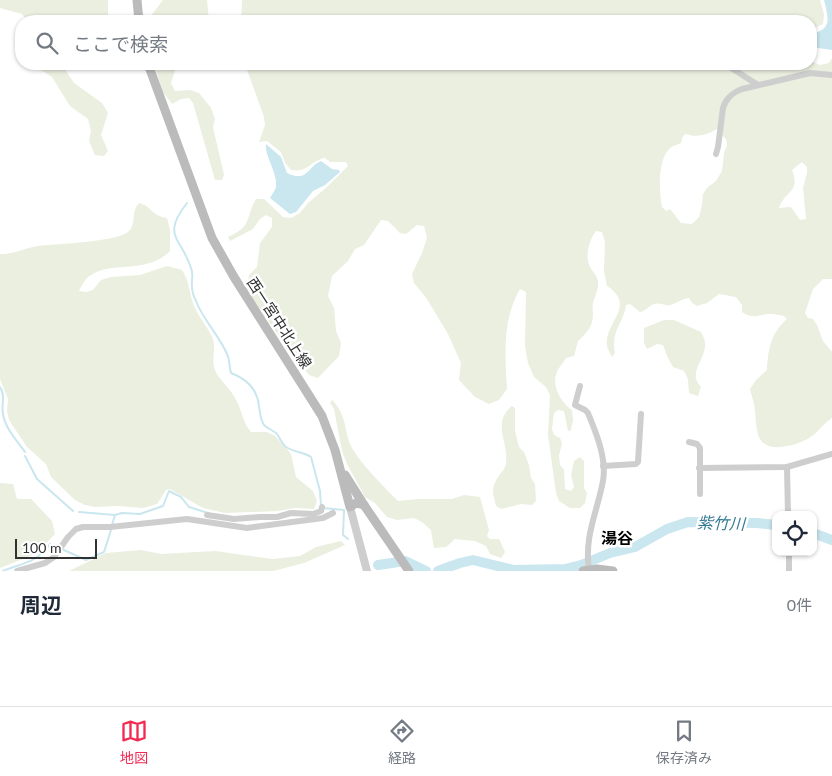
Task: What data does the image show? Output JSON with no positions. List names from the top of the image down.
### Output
{
  "streets": {
    "main road": ["西一宮中北上線"]
  },
  "districts": ["湯谷"],
  "water": ["紫竹川"],
  "scale_bar": "100 m",
  "page": {
    "search": "ここで検索",
    "scale": "100 m",
    "heading": ["周辺", "0件"],
    "nav": ["地図", "経路", "保存済み"]
  }
}
